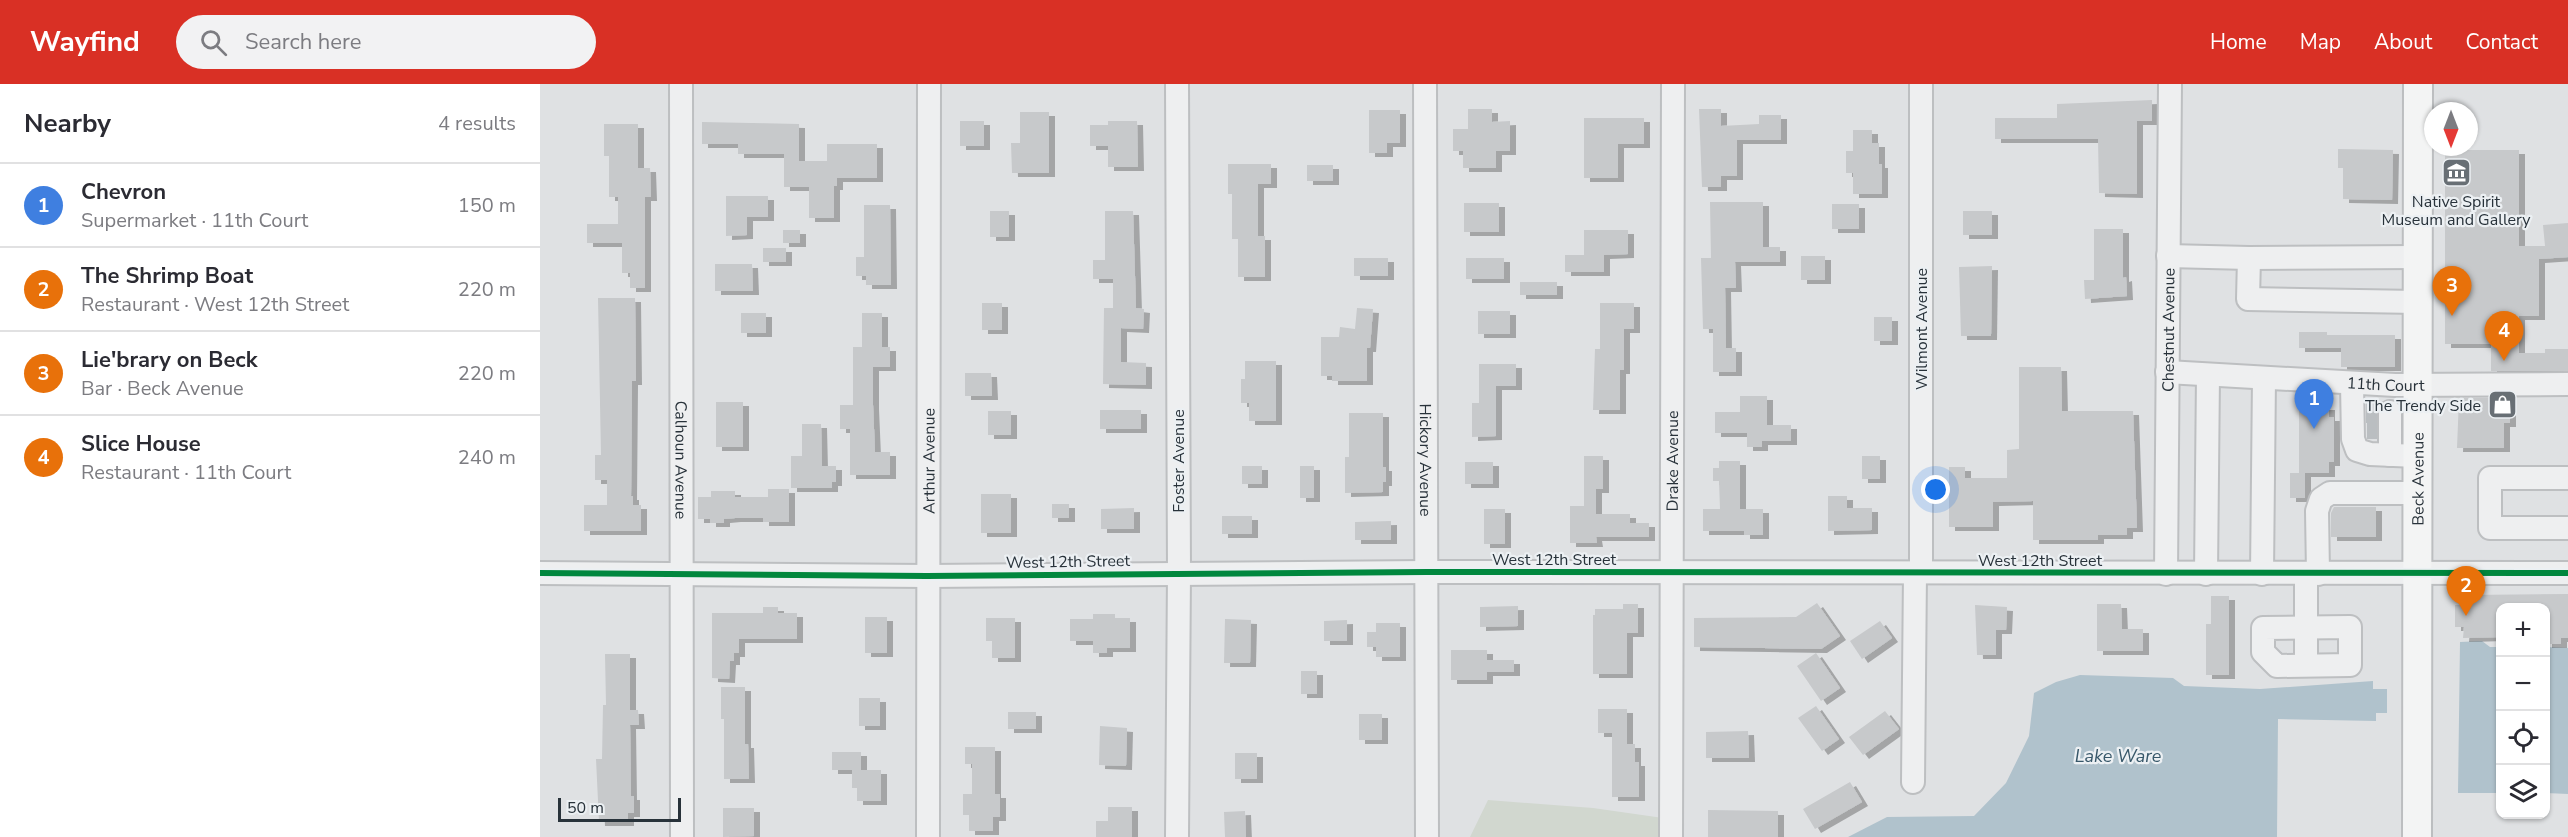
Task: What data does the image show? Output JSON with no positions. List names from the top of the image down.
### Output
{
  "streets": {
    "main road": ["Beck Avenue"],
    "street": [
      "Wilmont Avenue",
      "Chestnut Avenue",
      "11th Court",
      "Calhoun Avenue",
      "Arthur Avenue",
      "Hickory Avenue",
      "Drake Avenue",
      "Foster Avenue",
      "West 12th Street"
    ]
  },
  "crossings": [
    ["Wilmont Avenue", "West 12th Street"],
    ["Chestnut Avenue", "11th Court"],
    ["Chestnut Avenue", "West 12th Street"],
    ["11th Court", "Beck Avenue"],
    ["Calhoun Avenue", "West 12th Street"],
    ["Arthur Avenue", "West 12th Street"],
    ["Hickory Avenue", "West 12th Street"],
    ["Drake Avenue", "West 12th Street"],
    ["Foster Avenue", "West 12th Street"],
    ["Beck Avenue", "West 12th Street"]
  ],
  "water": ["Lake Ware"],
  "places": {
    "museum": ["Native Spirit Museum and Gallery"],
    "shop": ["The Trendy Side"]
  },
  "scale_bar": "50 m",
  "north": "bottom",
  "page": {
    "header": "Wayfind",
    "search": "Search here",
    "nav": [
      "Home",
      "Map",
      "About",
      "Contact"
    ],
    "heading": ["Nearby", "4 results"],
    "list": [
      {
        "mark": "1",
        "name": "Chevron",
        "note": "Supermarket · 11th Court",
        "value": "150 m"
      },
      {
        "mark": "2",
        "name": "The Shrimp Boat",
        "note": "Restaurant · West 12th Street",
        "value": "220 m"
      },
      {
        "mark": "3",
        "name": "Lie'brary on Beck",
        "note": "Bar · Beck Avenue",
        "value": "220 m"
      },
      {
        "mark": "4",
        "name": "Slice House",
        "note": "Restaurant · 11th Court",
        "value": "240 m"
      }
    ],
    "pins": [
      "3",
      "4",
      "1",
      "2"
    ],
    "map_buttons": ["+", "−"],
    "scale": "50 m"
  }
}
